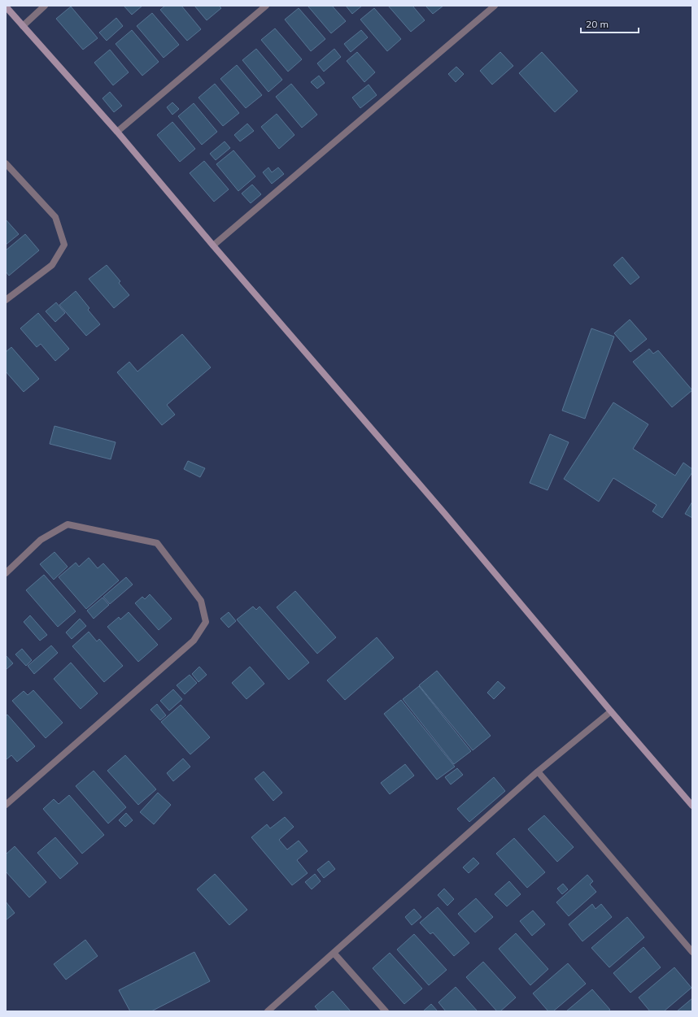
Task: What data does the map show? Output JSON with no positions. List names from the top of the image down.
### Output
{
  "scale_bar": "20 m"
}
